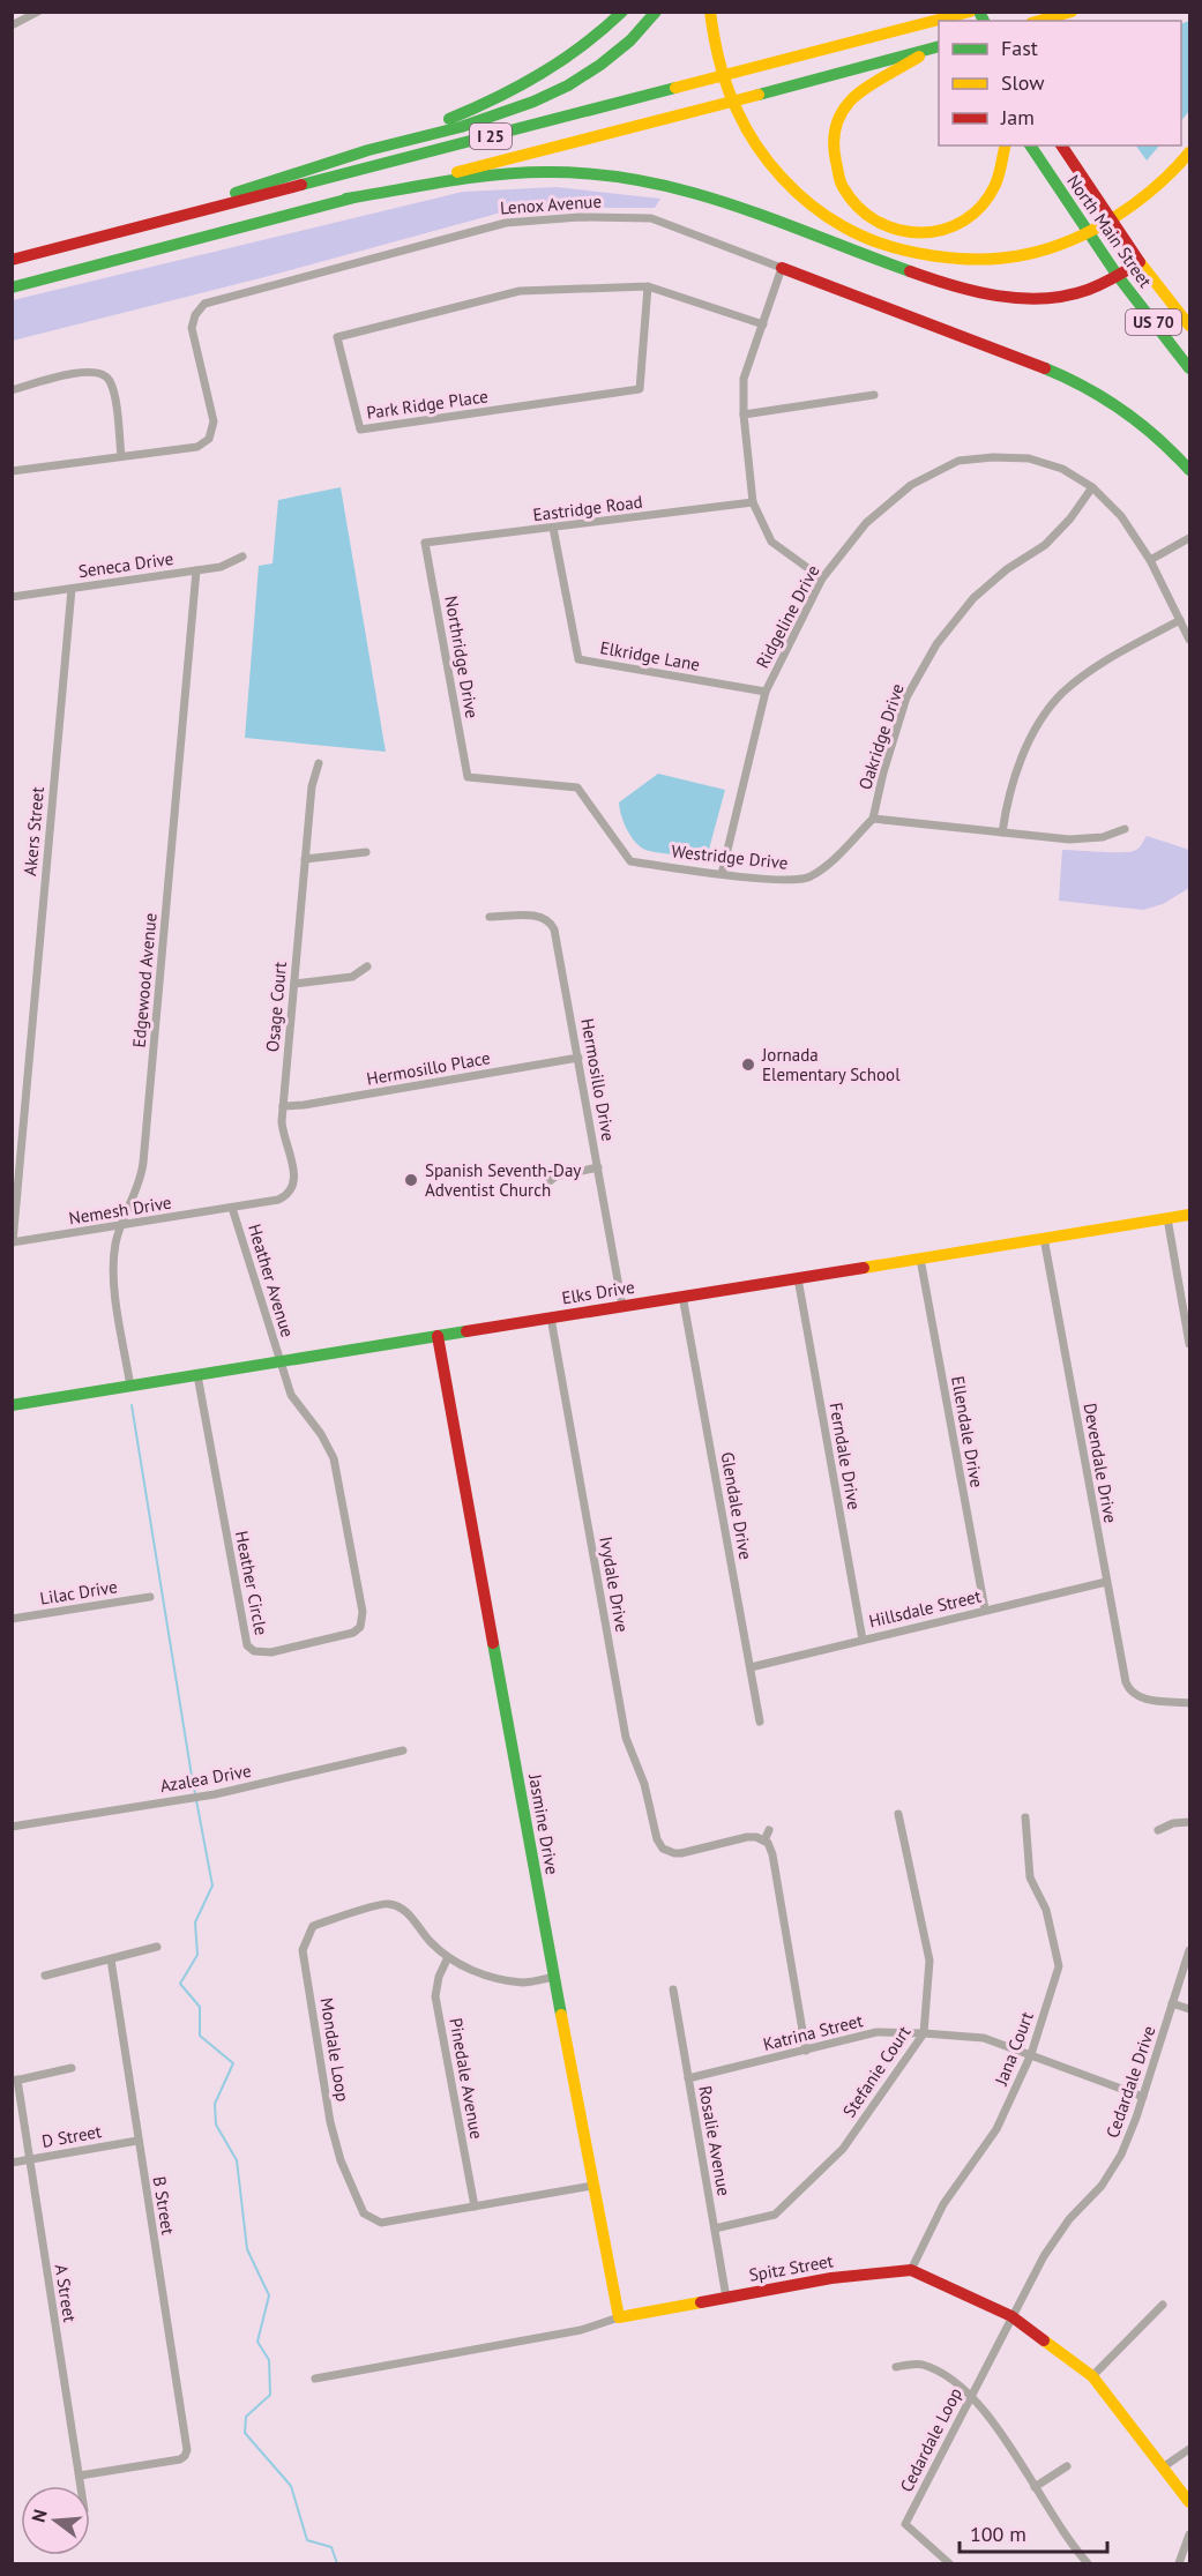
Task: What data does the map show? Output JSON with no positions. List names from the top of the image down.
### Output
{
  "streets": {
    "main road": [
      "I 25",
      "Lenox Avenue",
      "North Main Street",
      "US 70",
      "Elks Drive",
      "Jasmine Drive",
      "Spitz Street"
    ],
    "street": [
      "Park Ridge Place",
      "Eastridge Road",
      "Seneca Drive",
      "Ridgeline Drive",
      "Elkridge Lane",
      "Northridge Drive",
      "Oakridge Drive",
      "Akers Street",
      "Westridge Drive",
      "Edgewood Avenue",
      "Osage Court",
      "Hermosillo Place",
      "Hermosillo Drive",
      "Nemesh Drive",
      "Heather Avenue",
      "Ellendale Drive",
      "Ferndale Drive",
      "Devendale Drive",
      "Glendale Drive",
      "Heather Circle",
      "Ivydale Drive",
      "Lilac Drive",
      "Hillsdale Street",
      "Azalea Drive",
      "Katrina Street",
      "Jana Court",
      "Mondale Loop",
      "Stefanie Court",
      "Pinedale Avenue",
      "Cedardale Drive",
      "D Street",
      "Rosalie Avenue",
      "B Street",
      "A Street",
      "Cedardale Loop"
    ]
  },
  "crossings": [
    ["Eastridge Road", "Elkridge Lane"],
    ["Eastridge Road", "Northridge Drive"],
    ["Seneca Drive", "Akers Street"],
    ["Seneca Drive", "Edgewood Avenue"],
    ["Ridgeline Drive", "Elkridge Lane"],
    ["Ridgeline Drive", "Oakridge Drive"],
    ["Ridgeline Drive", "Westridge Drive"],
    ["Northridge Drive", "Westridge Drive"],
    ["Oakridge Drive", "Westridge Drive"],
    ["Akers Street", "Nemesh Drive"],
    ["Edgewood Avenue", "Nemesh Drive"],
    ["Edgewood Avenue", "Elks Drive"],
    ["Osage Court", "Hermosillo Place"],
    ["Osage Court", "Nemesh Drive"],
    ["Osage Court", "Heather Avenue"],
    ["Hermosillo Place", "Hermosillo Drive"],
    ["Hermosillo Drive", "Elks Drive"],
    ["Nemesh Drive", "Heather Avenue"],
    ["Heather Avenue", "Elks Drive"],
    ["Heather Avenue", "Heather Circle"],
    ["Elks Drive", "Ellendale Drive"],
    ["Elks Drive", "Ferndale Drive"],
    ["Elks Drive", "Devendale Drive"],
    ["Elks Drive", "Glendale Drive"],
    ["Elks Drive", "Heather Circle"],
    ["Elks Drive", "Ivydale Drive"],
    ["Elks Drive", "Jasmine Drive"],
    ["Ellendale Drive", "Hillsdale Street"],
    ["Ferndale Drive", "Hillsdale Street"],
    ["Devendale Drive", "Hillsdale Street"],
    ["Glendale Drive", "Hillsdale Street"],
    ["Jasmine Drive", "Mondale Loop"],
    ["Jasmine Drive", "Spitz Street"],
    ["Katrina Street", "Jana Court"],
    ["Katrina Street", "Stefanie Court"],
    ["Katrina Street", "Cedardale Drive"],
    ["Katrina Street", "Rosalie Avenue"],
    ["Jana Court", "Spitz Street"],
    ["Mondale Loop", "Pinedale Avenue"],
    ["Stefanie Court", "Rosalie Avenue"],
    ["Cedardale Drive", "Spitz Street"],
    ["Cedardale Drive", "Cedardale Loop"],
    ["D Street", "B Street"],
    ["D Street", "A Street"],
    ["Rosalie Avenue", "Spitz Street"],
    ["B Street", "A Street"],
    ["Spitz Street", "Cedardale Loop"]
  ],
  "places": ["Jornada Elementary School", "Spanish Seventh-Day Adventist Church"],
  "legend": ["Fast", "Slow", "Jam"],
  "scale_bar": "100 m",
  "north": "left"
}
